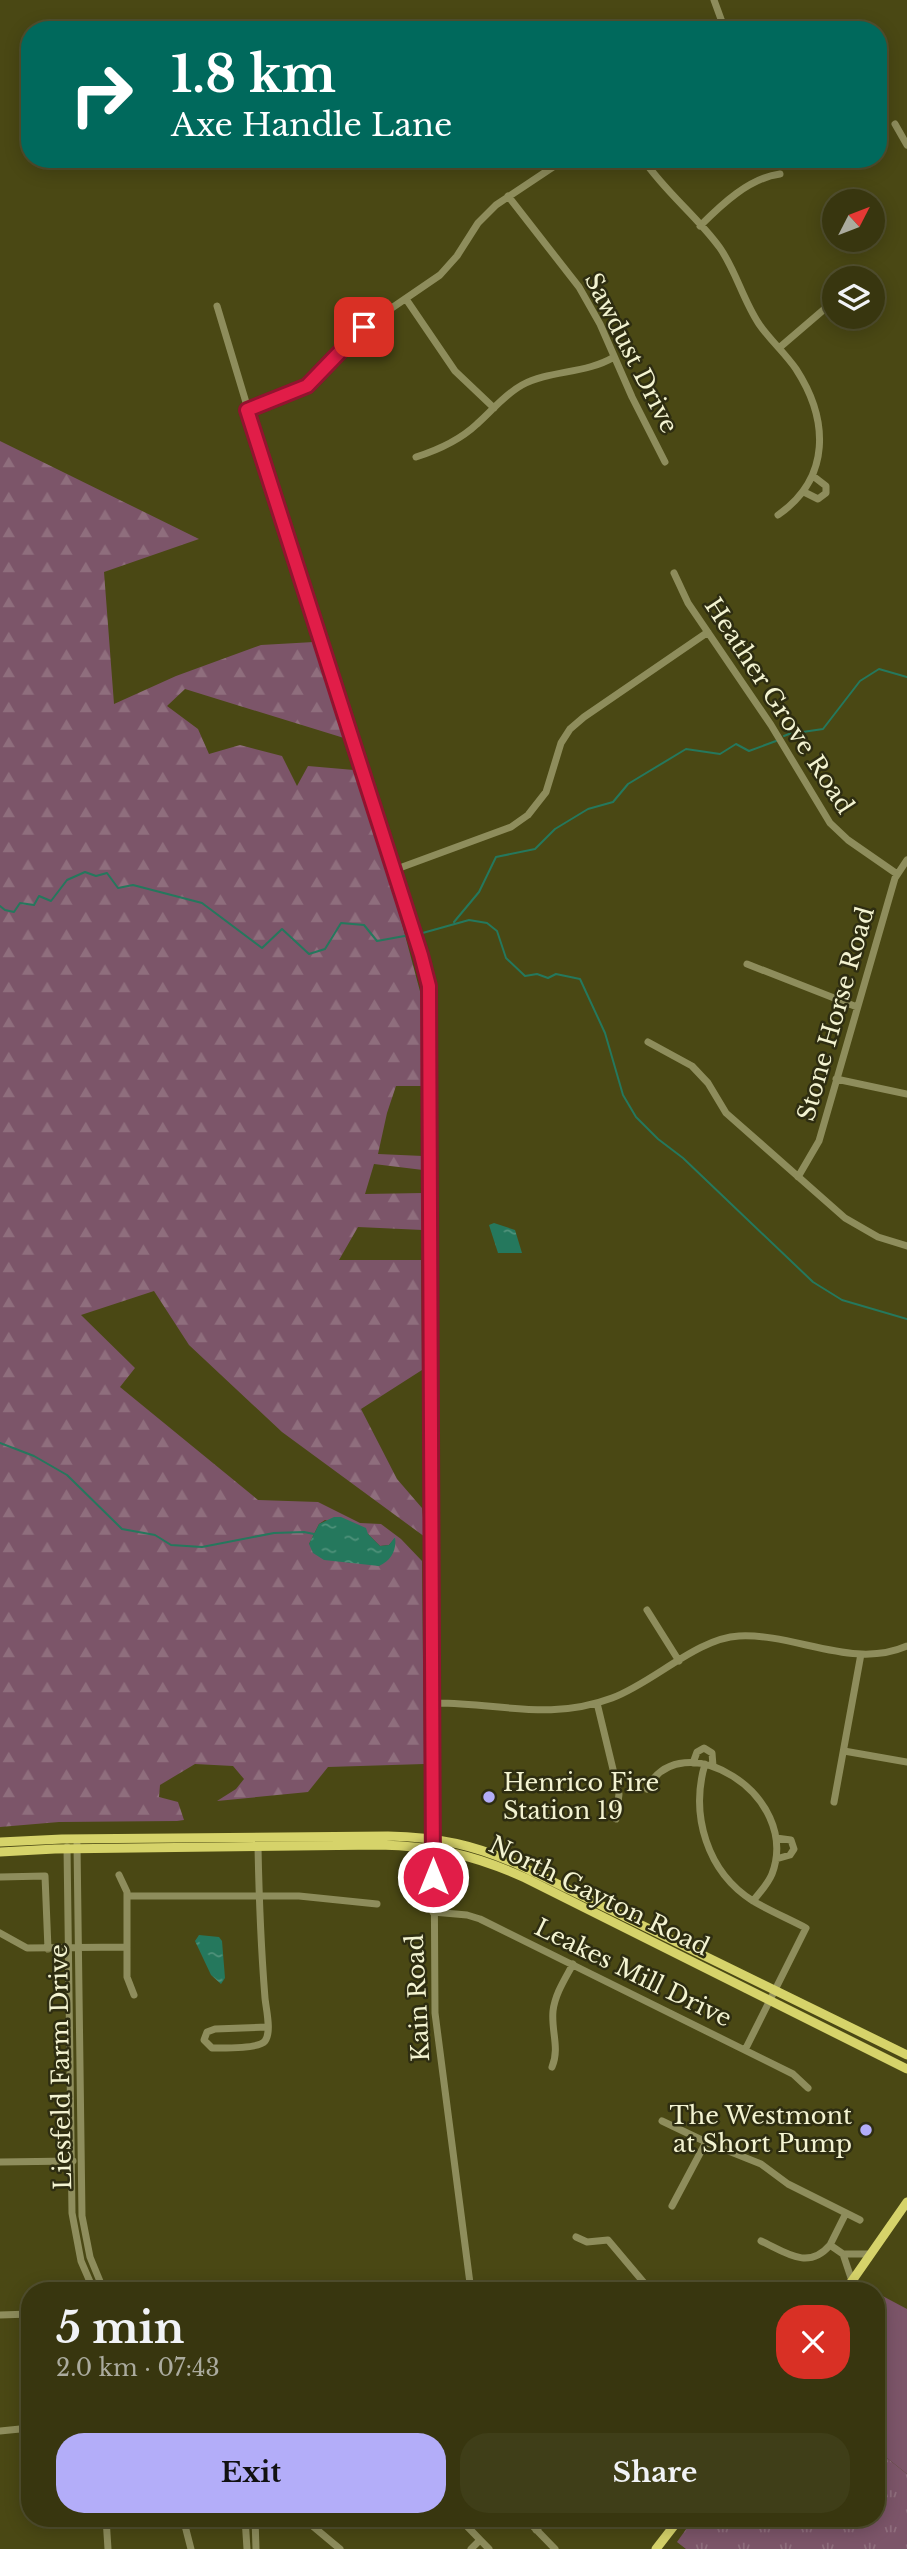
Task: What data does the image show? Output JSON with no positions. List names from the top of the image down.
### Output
{
  "streets": {
    "main road": ["North Gayton Road"],
    "street": [
      "Sawdust Drive",
      "Heather Grove Road",
      "Stone Horse Road",
      "Leakes Mill Drive",
      "Kain Road",
      "Liesfeld Farm Drive"
    ]
  },
  "crossings": [
    ["Heather Grove Road", "Stone Horse Road"],
    ["North Gayton Road", "Kain Road"],
    ["North Gayton Road", "Liesfeld Farm Drive"],
    ["Leakes Mill Drive", "Kain Road"]
  ],
  "places": ["Henrico Fire Station 19", "The Westmont at Short Pump"],
  "north": "top right",
  "page": {
    "turn": ["1.8 km", "Axe Handle Lane"],
    "heading": ["5 min", "2.0 km · 07:43"],
    "buttons": ["Exit", "Share"]
  }
}
